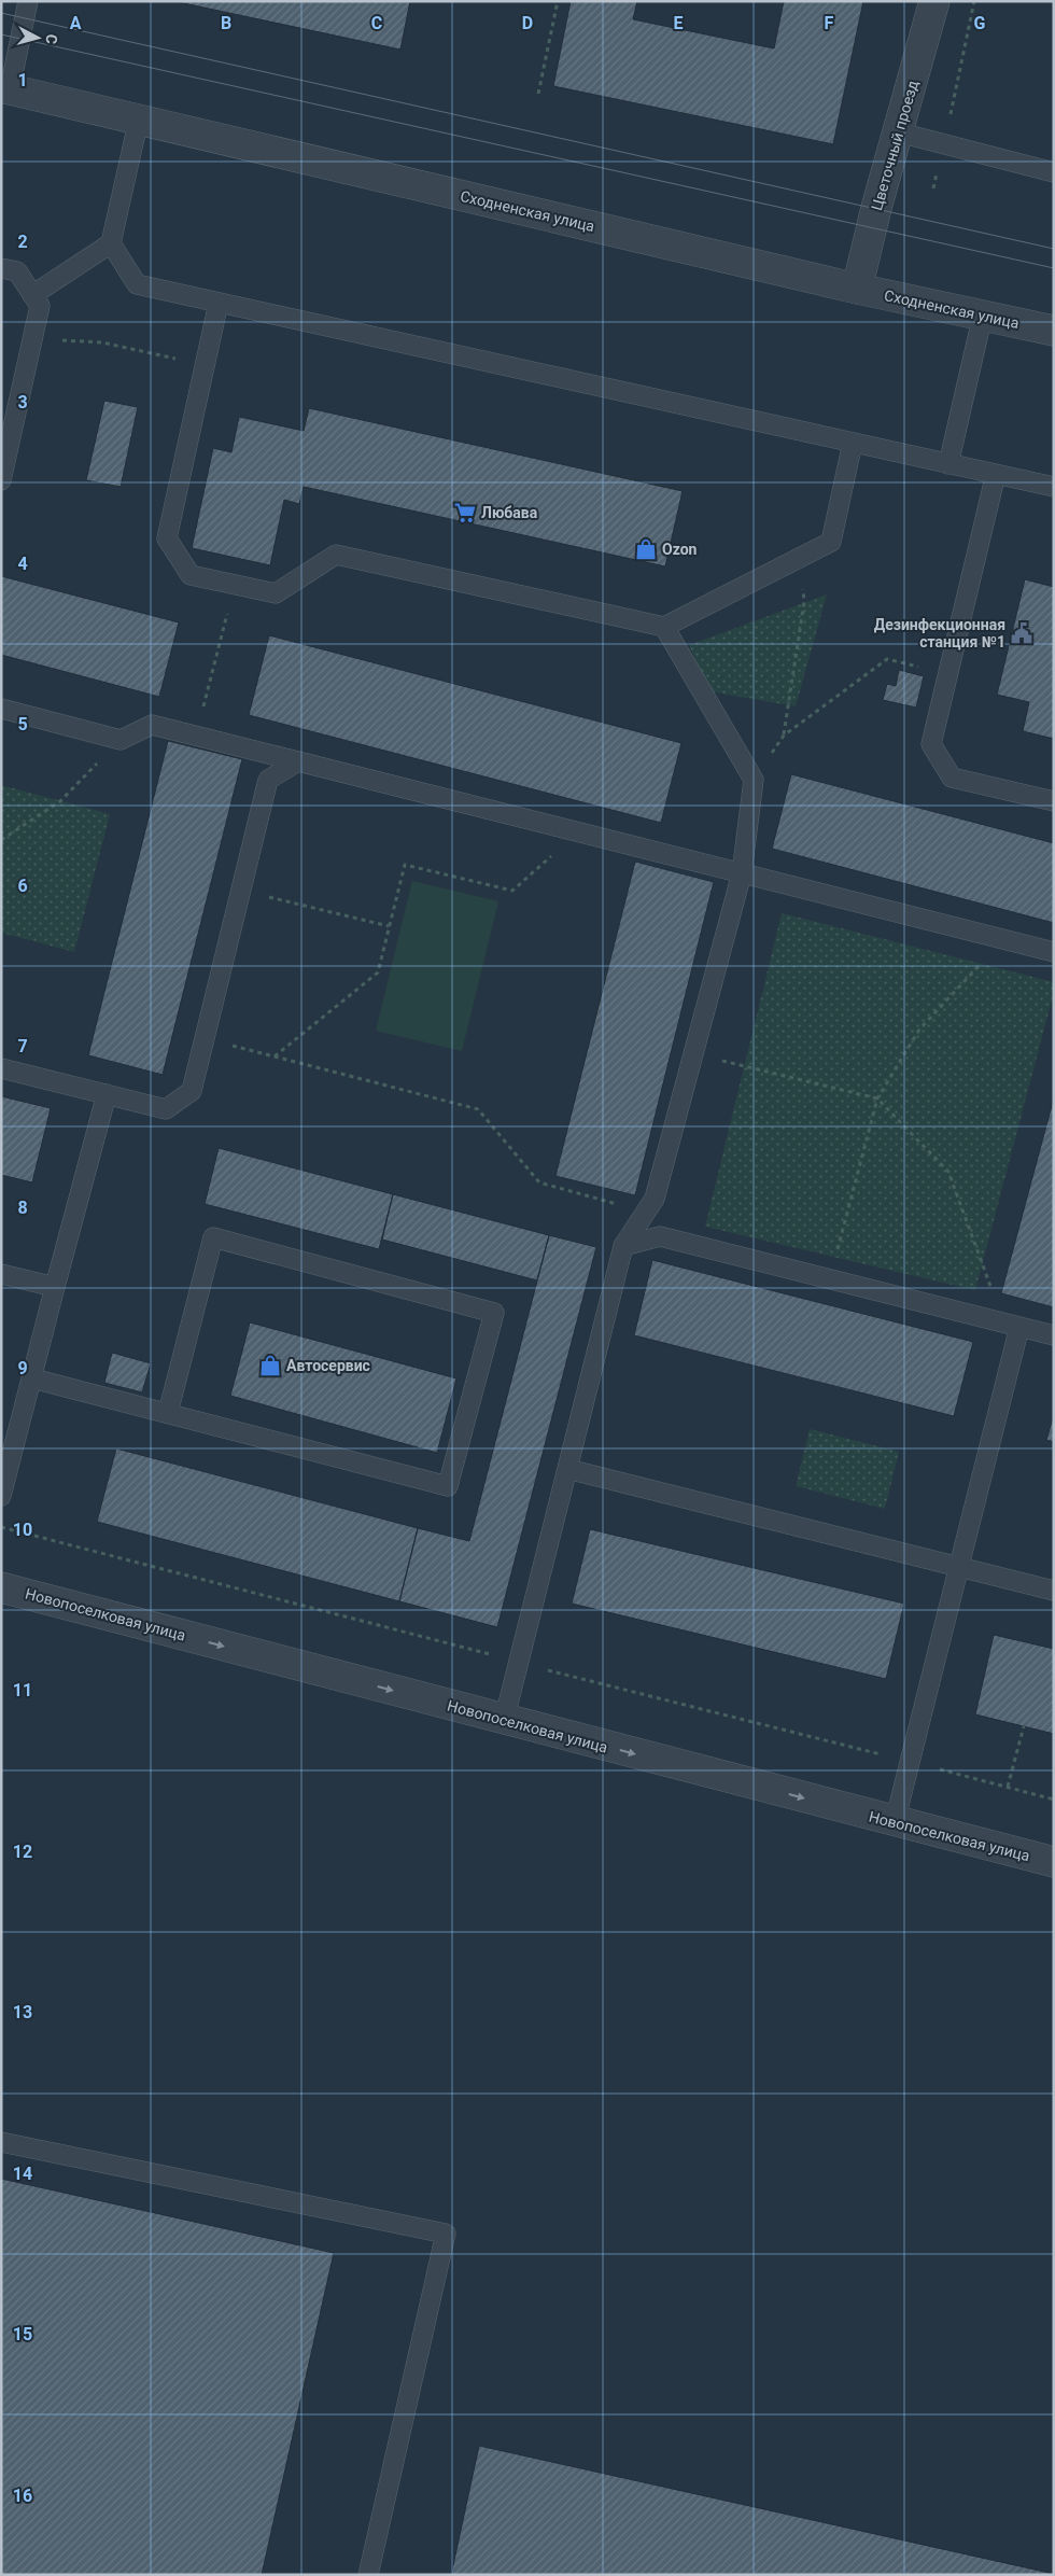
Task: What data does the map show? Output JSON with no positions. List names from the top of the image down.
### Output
{
  "streets": {
    "street": ["Цветочный проезд", "Сходненская улица", "Новопоселковая улица"]
  },
  "crossings": [
    ["Цветочный проезд", "Сходненская улица"]
  ],
  "one_way": ["Новопоселковая улица"],
  "places": {
    "supermarket": ["Любава"],
    "shop": ["Ozon", "Автосервис"],
    "public building": ["Дезинфекционная станция №1"]
  },
  "north": "right",
  "grid": {
    "columns": [
      "A",
      "B",
      "C",
      "D",
      "E",
      "F",
      "G"
    ],
    "rows": [
      "1",
      "2",
      "3",
      "4",
      "5",
      "6",
      "7",
      "8",
      "9",
      "10",
      "11",
      "12",
      "13",
      "14",
      "15",
      "16"
    ]
  }
}
